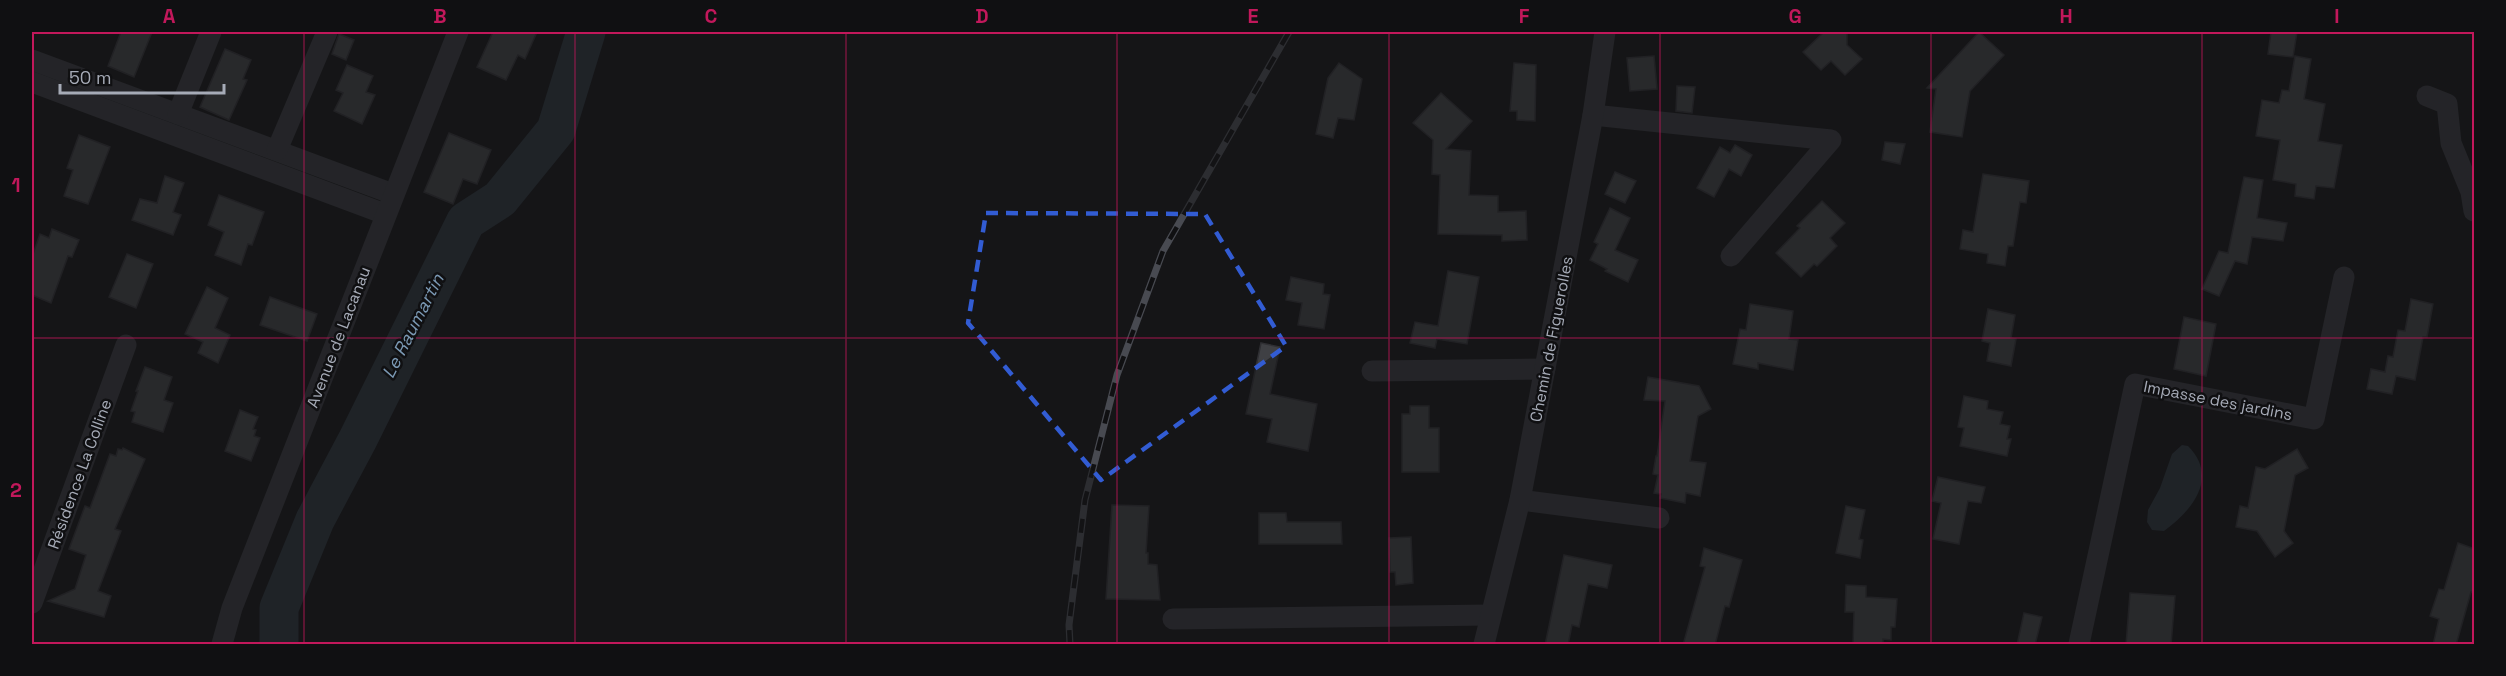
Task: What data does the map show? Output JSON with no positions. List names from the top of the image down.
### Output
{
  "streets": {
    "street": [
      "Avenue de Lacanau",
      "Chemin de Figuerolles",
      "Impasse des jardins",
      "Résidence La Colline"
    ]
  },
  "water": ["Le Raumartin"],
  "scale_bar": "50 m",
  "grid": {
    "columns": [
      "A",
      "B",
      "C",
      "D",
      "E",
      "F",
      "G",
      "H",
      "I"
    ],
    "rows": ["1", "2"]
  }
}
